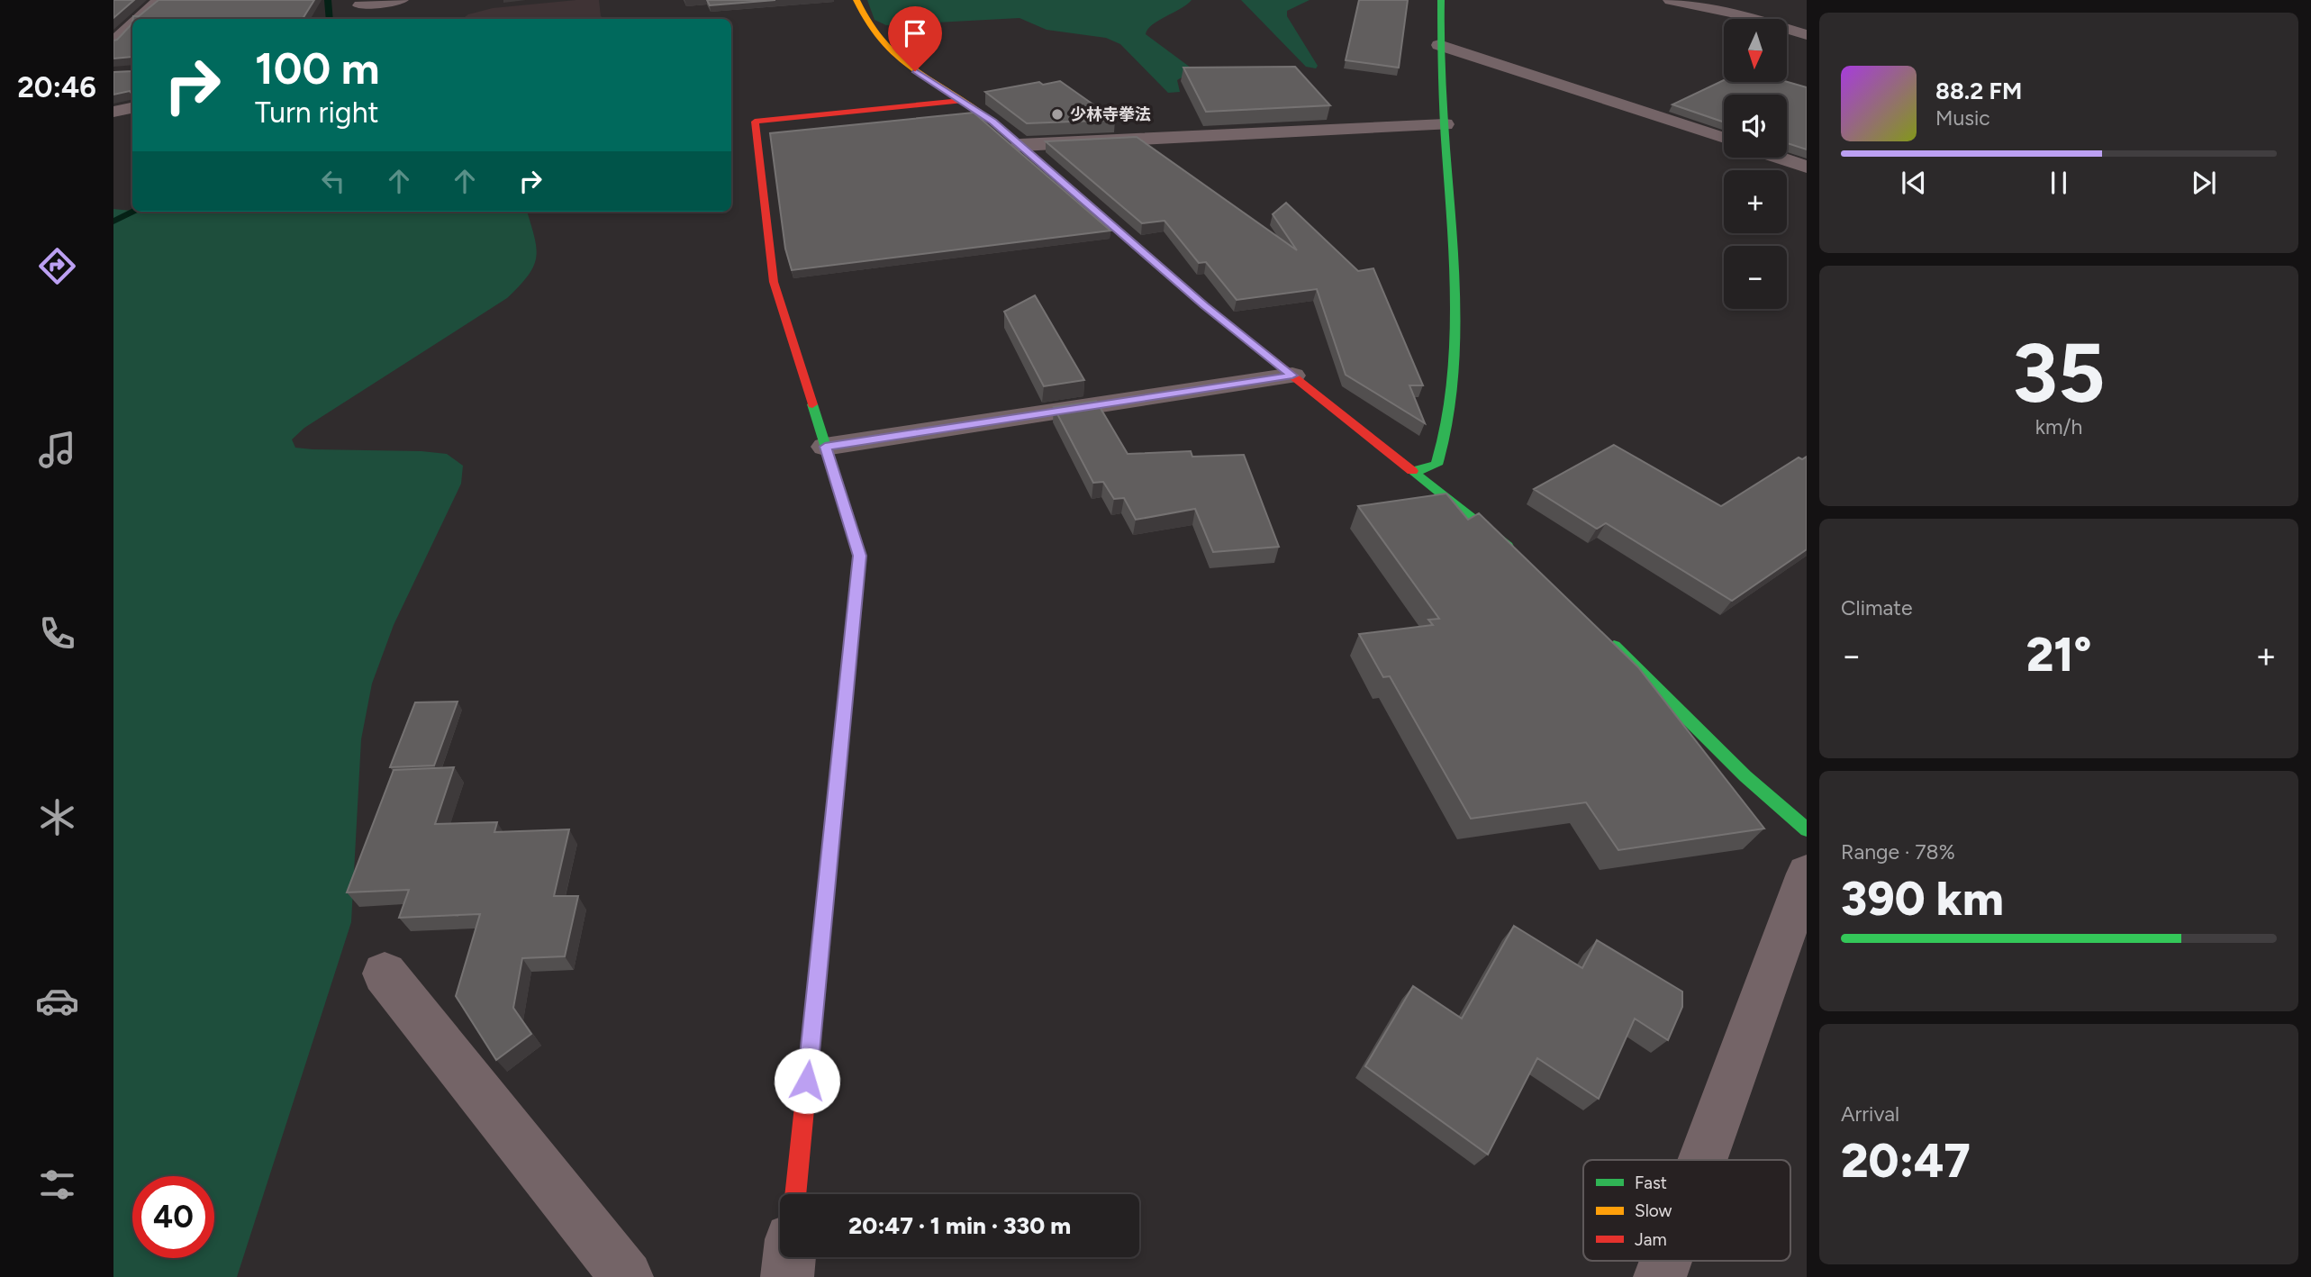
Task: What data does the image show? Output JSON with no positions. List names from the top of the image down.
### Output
{
  "places": ["少林寺拳法"],
  "legend": ["Fast", "Slow", "Jam"],
  "north": "bottom",
  "page": {
    "tabs": "20:46",
    "map_buttons": ["+", "−"],
    "turn": ["100 m", "Turn right"],
    "song": ["88.2 FM", "Music"],
    "tile": [
      ["35", "km/h"],
      "Climate",
      ["Range · 78%", "390 km"],
      ["Arrival", "20:47"]
    ],
    "heat": ["−", "21°", "+"],
    "limit": "40",
    "trip": "20:47 · 1 min · 330 m"
  }
}
